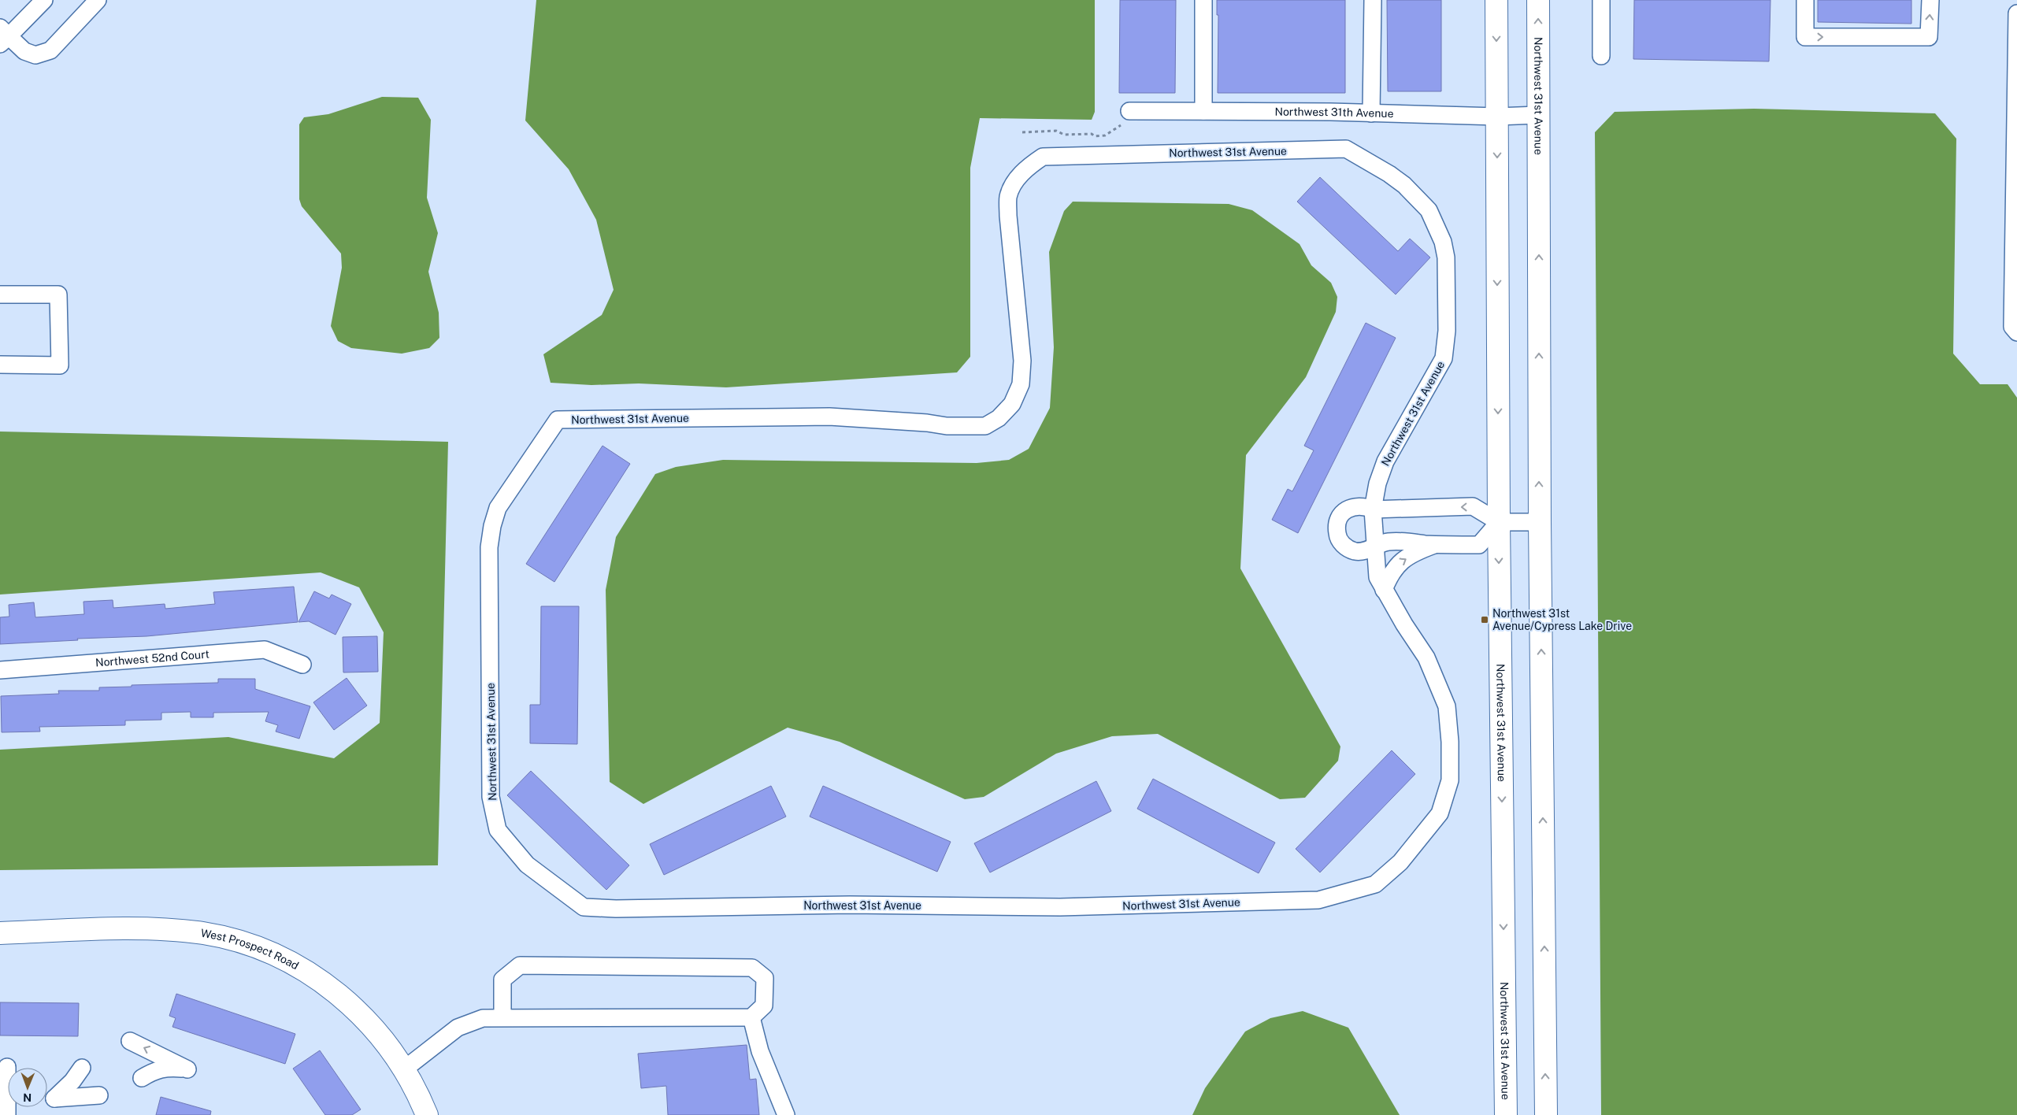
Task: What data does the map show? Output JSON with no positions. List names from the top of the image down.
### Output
{
  "streets": {
    "main road": ["Northwest 31st Avenue", "West Prospect Road"],
    "street": ["Northwest 31th Avenue", "Northwest 52nd Court"]
  },
  "crossings": [
    ["Northwest 31st Avenue", "Northwest 31th Avenue"]
  ],
  "places": {
    "transit": ["Northwest 31st Avenue/Cypress Lake Drive"]
  },
  "north": "bottom"
}
